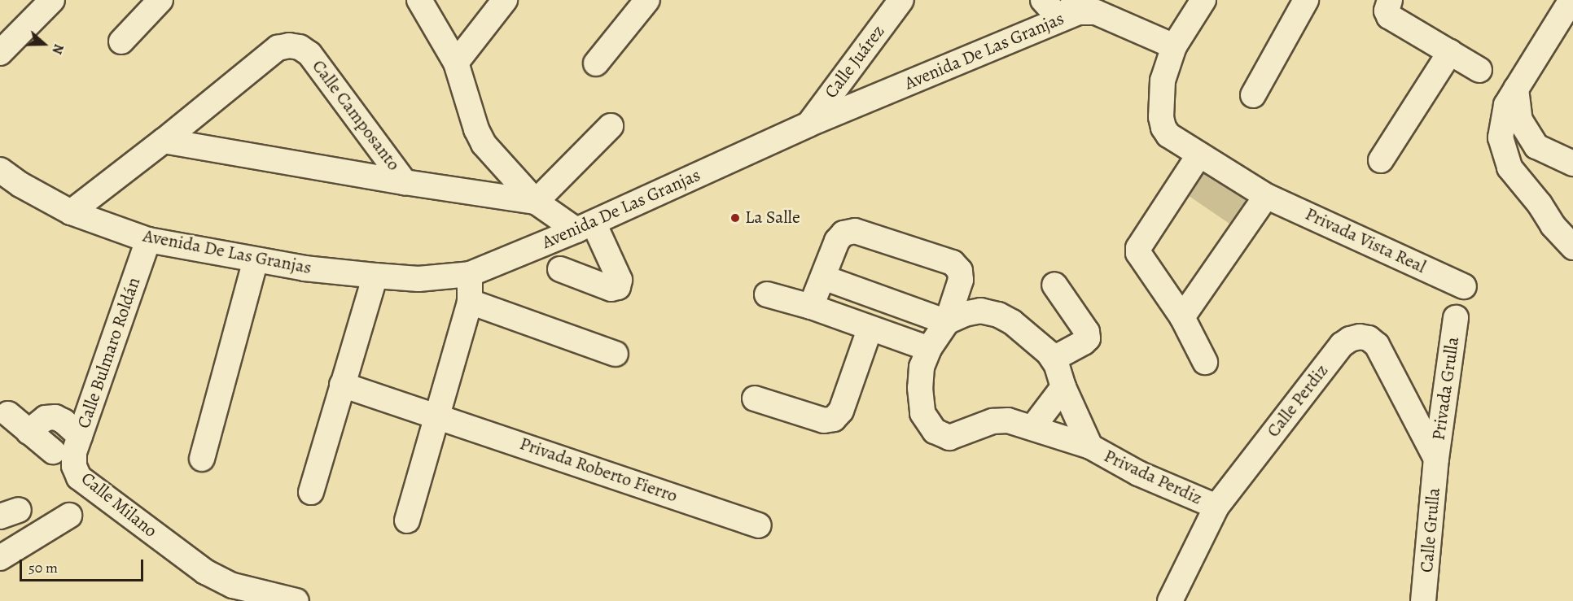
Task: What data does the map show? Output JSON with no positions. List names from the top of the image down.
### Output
{
  "streets": {
    "street": [
      "Avenida De Las Granjas",
      "Calle Juárez",
      "Calle Camposanto",
      "Privada Vista Real",
      "Calle Bulmaro Roldán",
      "Privada Grulla",
      "Calle Perdiz",
      "Privada Roberto Fierro",
      "Privada Perdiz",
      "Calle Milano",
      "Calle Grulla"
    ]
  },
  "crossings": [
    ["Avenida De Las Granjas", "Calle Juárez"],
    ["Avenida De Las Granjas", "Calle Camposanto"],
    ["Avenida De Las Granjas", "Privada Vista Real"],
    ["Avenida De Las Granjas", "Calle Bulmaro Roldán"],
    ["Calle Bulmaro Roldán", "Calle Milano"],
    ["Privada Grulla", "Calle Perdiz"],
    ["Privada Grulla", "Calle Grulla"],
    ["Calle Perdiz", "Privada Perdiz"],
    ["Calle Perdiz", "Calle Grulla"]
  ],
  "places": ["La Salle"],
  "scale_bar": "50 m",
  "north": "right"
}
